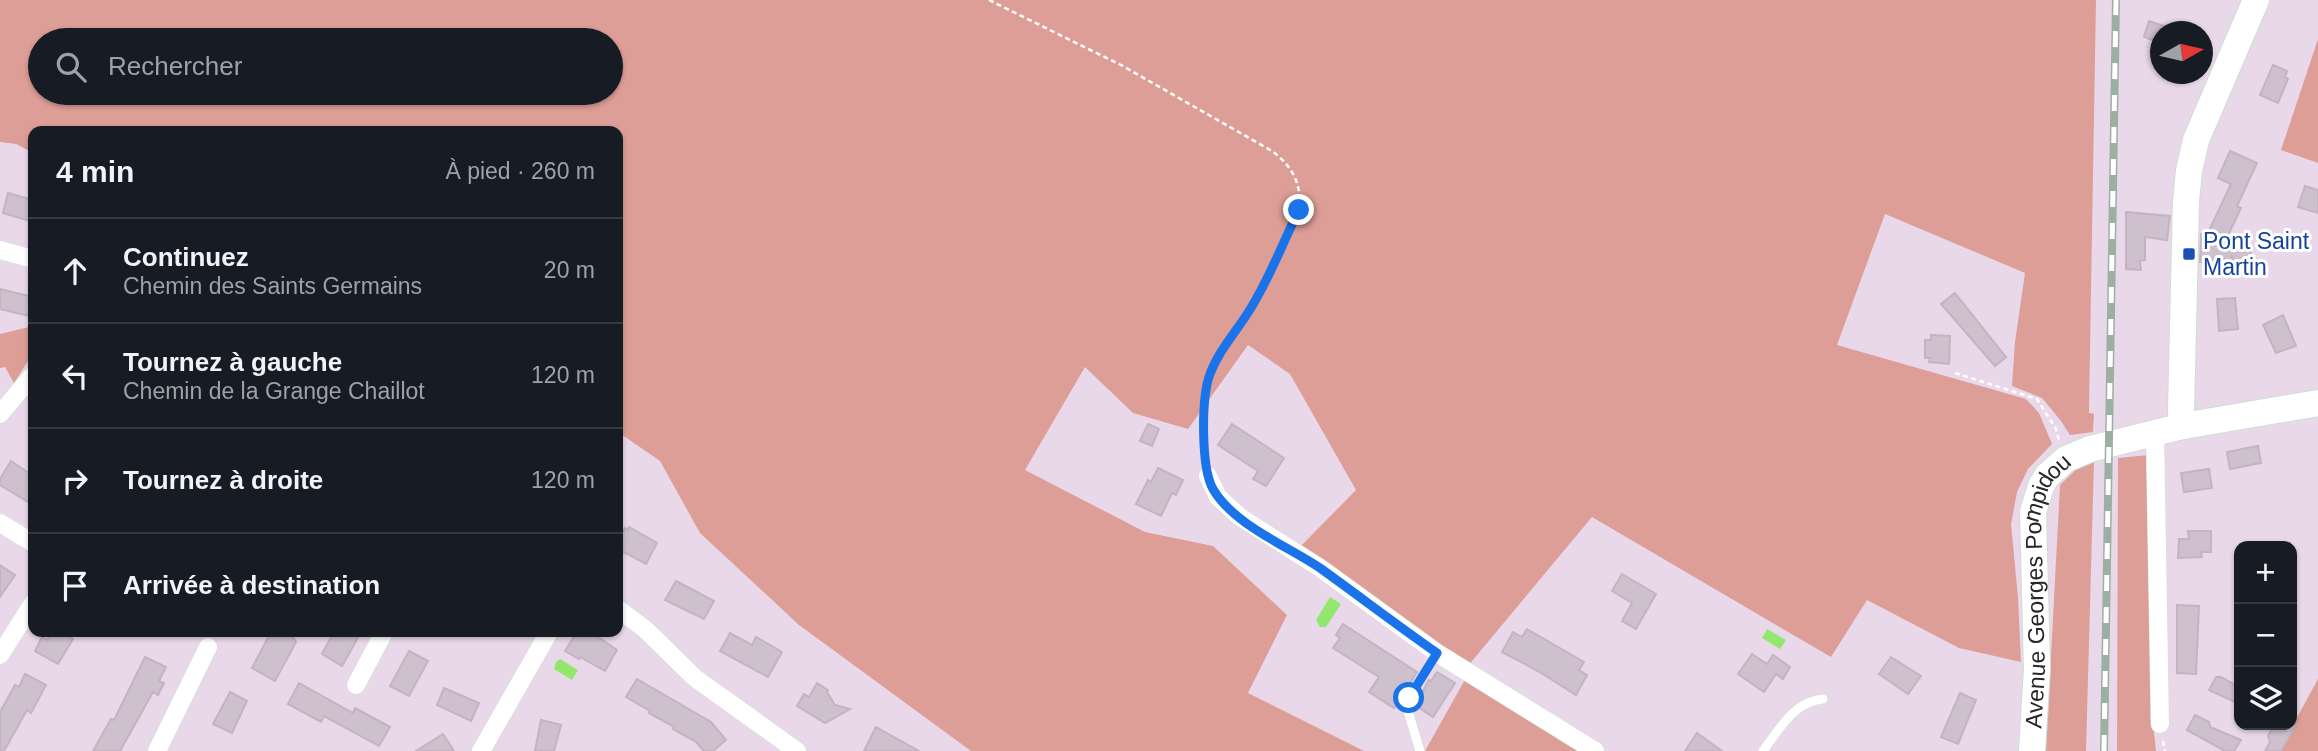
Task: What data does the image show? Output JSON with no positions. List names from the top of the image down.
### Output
{
  "streets": {
    "main road": ["Avenue Georges Pompidou"]
  },
  "places": {
    "transit": ["Pont Saint Martin"]
  },
  "north": "right",
  "page": {
    "search": "Rechercher",
    "heading": ["4 min", "À pied · 260 m"],
    "list": [
      ["Continuez", "Chemin des Saints Germains", "20 m"],
      ["Tournez à gauche", "Chemin de la Grange Chaillot", "120 m"],
      ["Tournez à droite", "120 m"],
      "Arrivée à destination"
    ],
    "map_buttons": ["+", "−"]
  }
}
